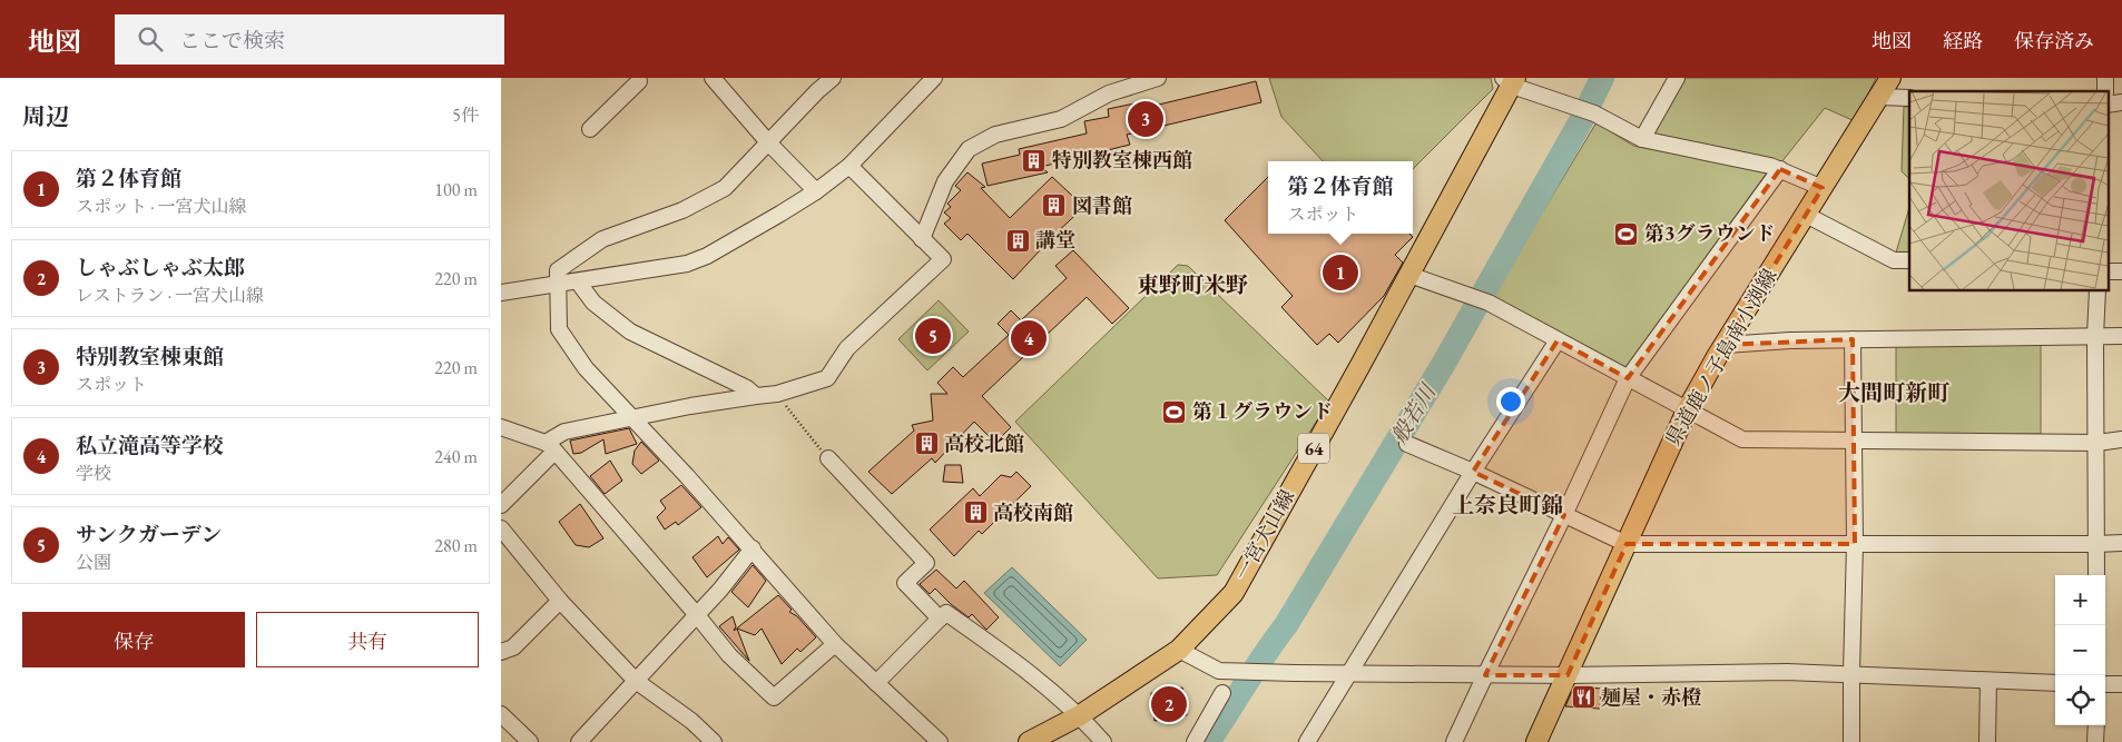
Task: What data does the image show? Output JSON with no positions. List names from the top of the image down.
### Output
{
  "streets": {
    "main road": ["県道鹿ノ子島南小渕線", "64", "一宮犬山線"]
  },
  "districts": ["東野町米野", "大間町新町", "上奈良町錦"],
  "water": ["般若川"],
  "places": {
    "building": [
      "特別教室棟西館",
      "図書館",
      "講堂",
      "高校北館",
      "高校南館"
    ],
    "sports": ["第3グラウンド", "第１グラウンド"],
    "restaurant": ["麺屋・赤橙"]
  },
  "page": {
    "header": "地図",
    "search": "ここで検索",
    "nav": ["地図", "経路", "保存済み"],
    "heading": ["周辺", "5件"],
    "pins": [
      "3",
      "1",
      "5",
      "4",
      "2"
    ],
    "list": [
      {
        "mark": "1",
        "name": "第２体育館",
        "note": "スポット · 一宮犬山線",
        "value": "100 m"
      },
      {
        "mark": "2",
        "name": "しゃぶしゃぶ太郎",
        "note": "レストラン · 一宮犬山線",
        "value": "220 m"
      },
      {
        "mark": "3",
        "name": "特別教室棟東館",
        "note": "スポット",
        "value": "220 m"
      },
      {
        "mark": "4",
        "name": "私立滝高等学校",
        "note": "学校",
        "value": "240 m"
      },
      {
        "mark": "5",
        "name": "サンクガーデン",
        "note": "公園",
        "value": "280 m"
      }
    ],
    "popup": ["第２体育館", "スポット"],
    "map_buttons": ["+", "−"],
    "buttons": ["保存", "共有"]
  }
}
